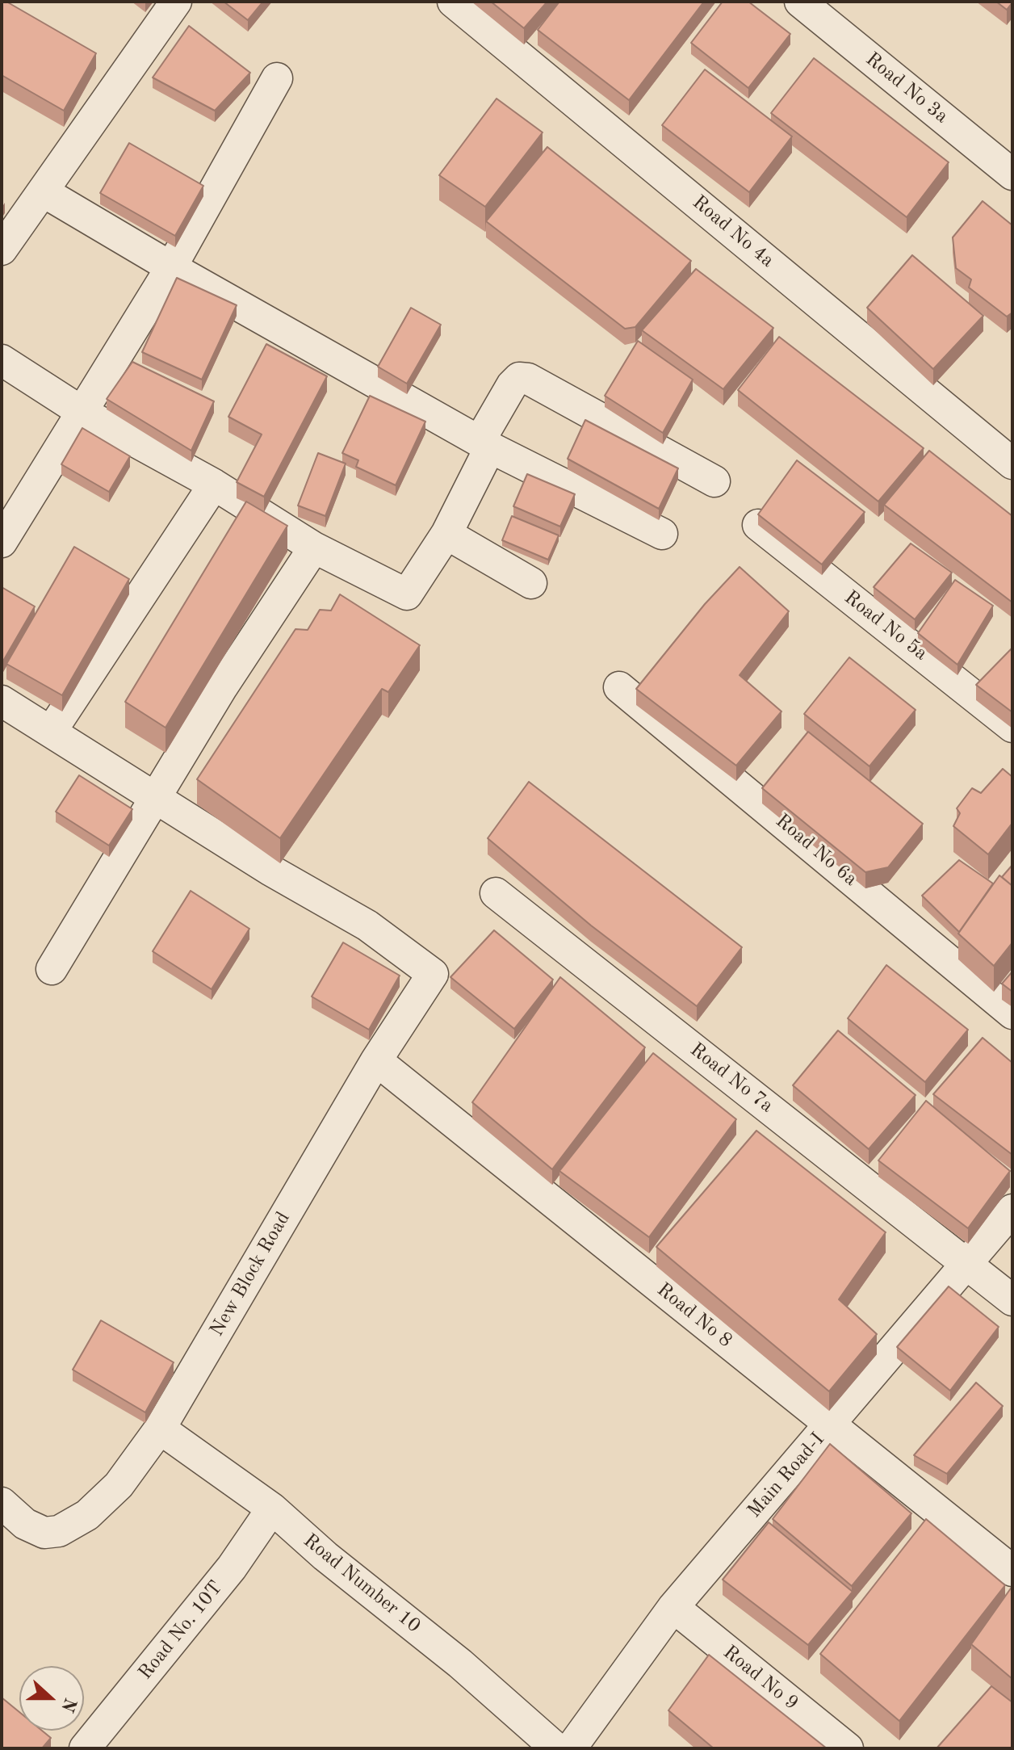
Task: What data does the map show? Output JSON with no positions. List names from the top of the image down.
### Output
{
  "streets": {
    "street": [
      "Road No 3a",
      "Road No 4a",
      "Road No 5a",
      "Road No 6a",
      "Road No 7a",
      "New Block Road",
      "Road No 8",
      "Main Road-I",
      "Road Number 10",
      "Road No. 10T",
      "Road No 9"
    ]
  },
  "crossings": [
    ["Road No 7a", "Main Road-I"],
    ["New Block Road", "Road No 8"],
    ["New Block Road", "Road Number 10"],
    ["Road No 8", "Main Road-I"],
    ["Main Road-I", "Road No 9"],
    ["Road Number 10", "Road No. 10T"]
  ],
  "north": "right"
}
